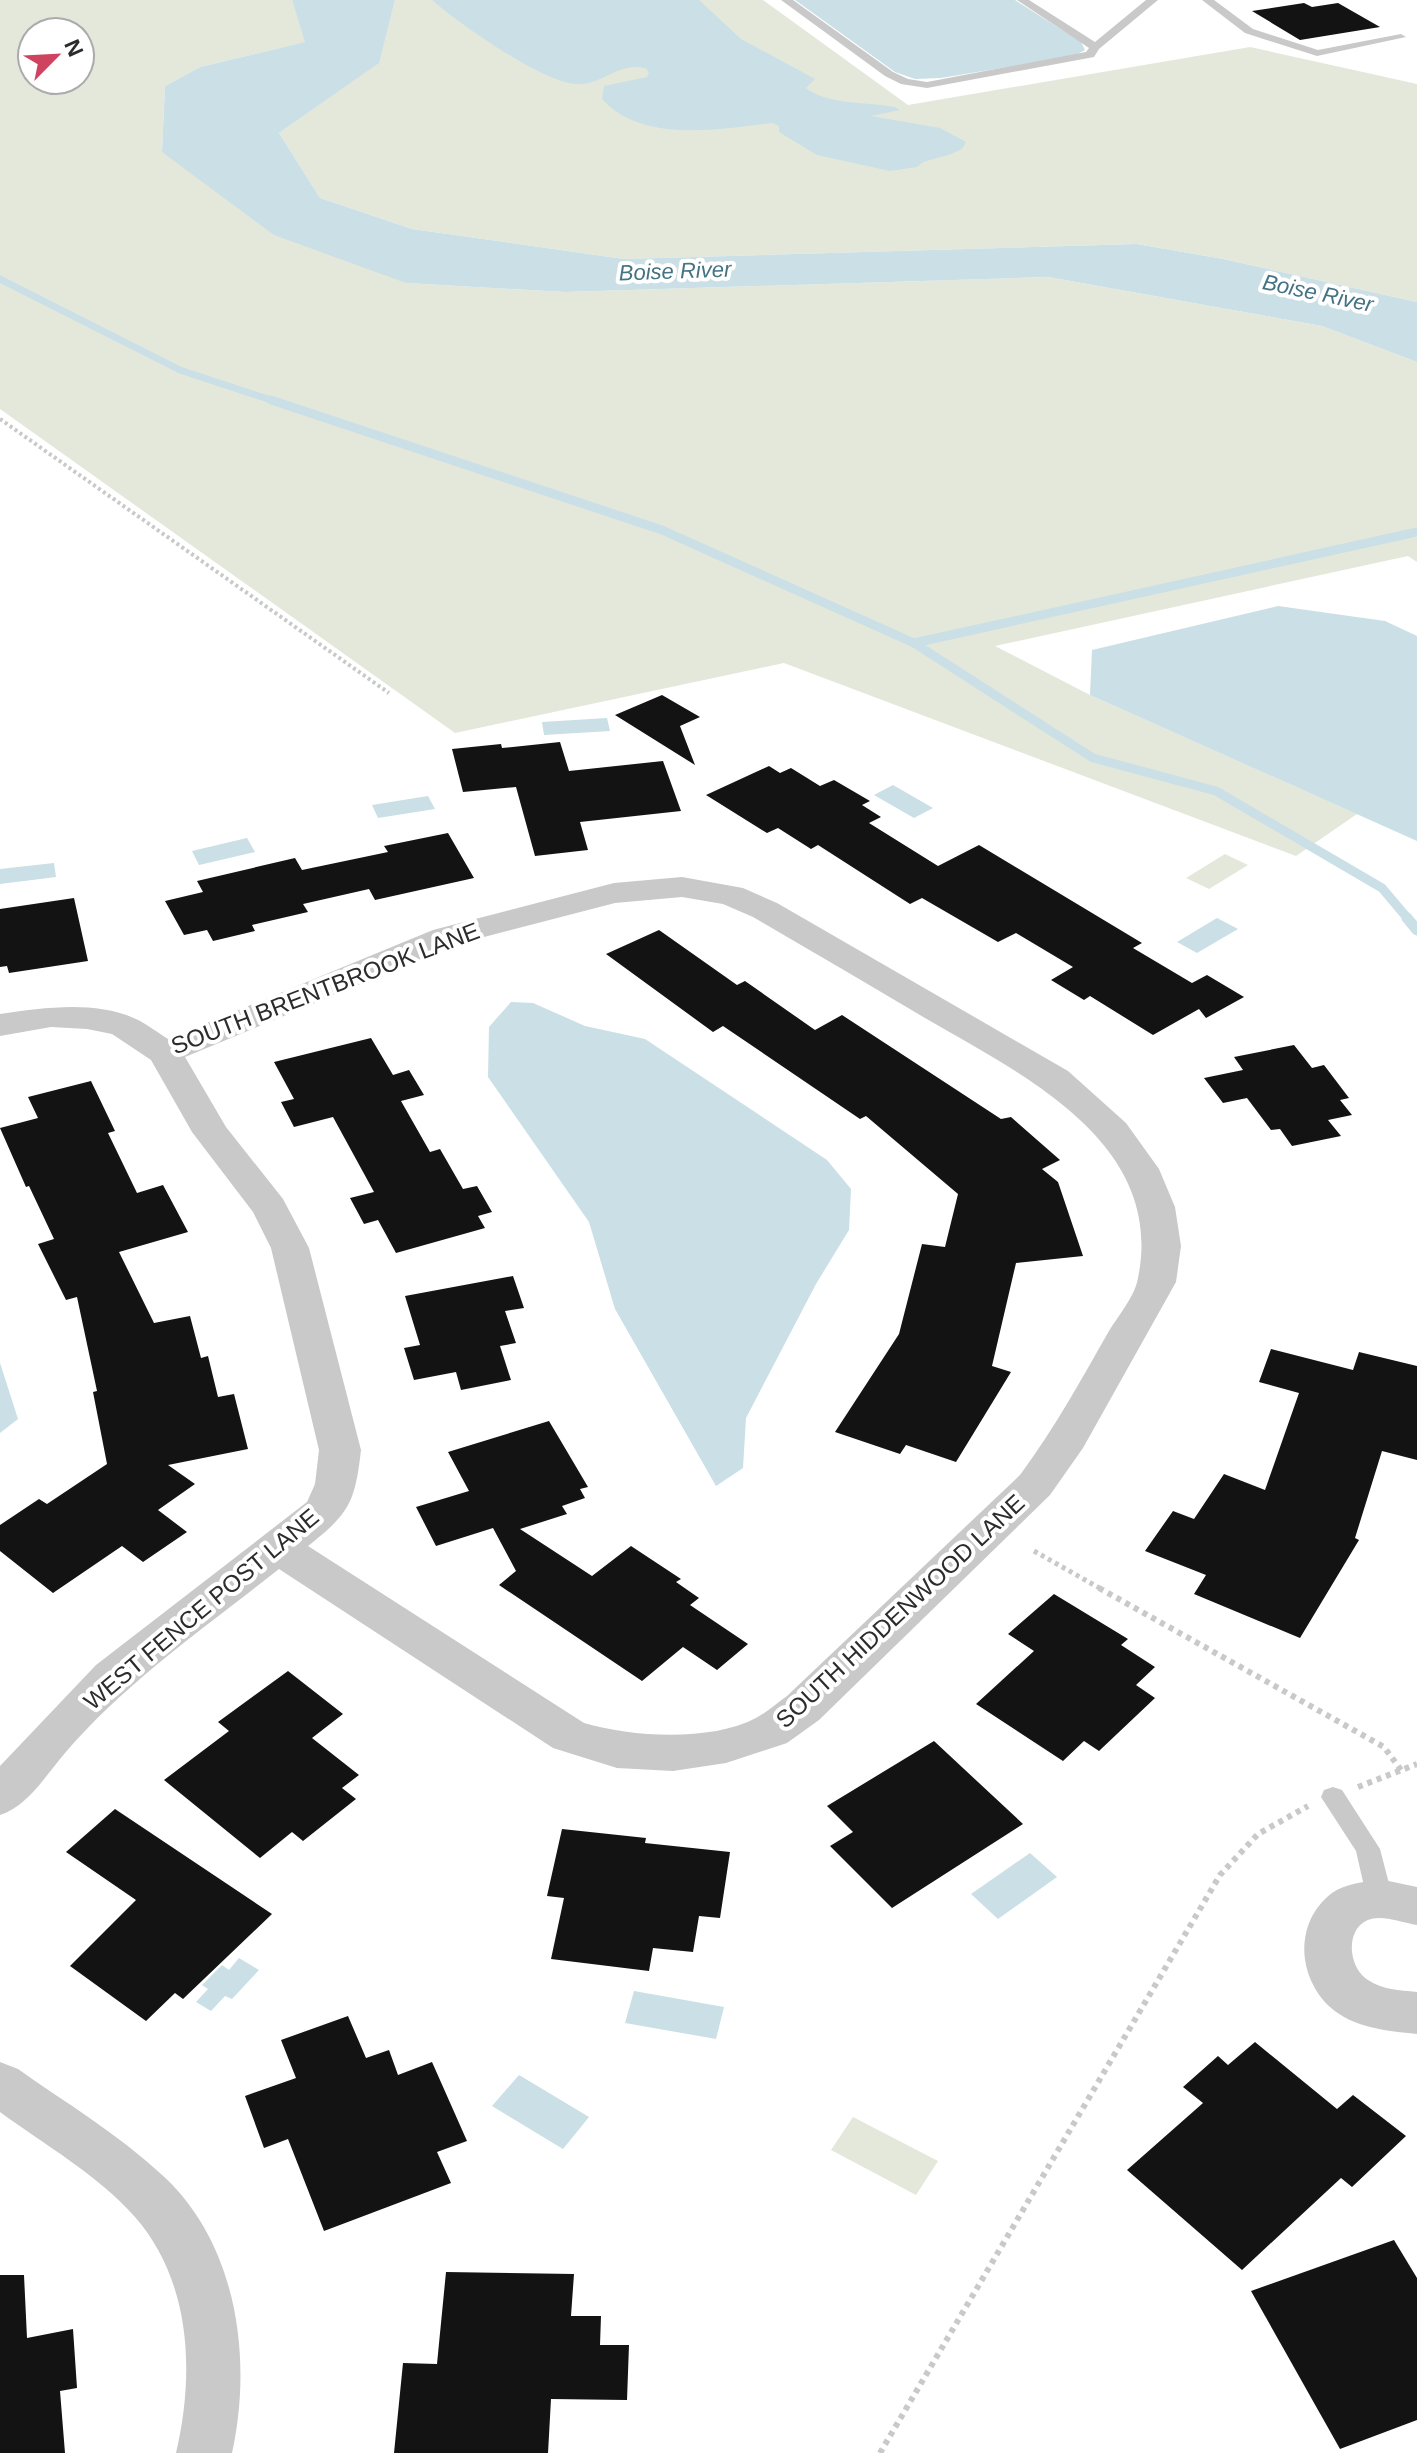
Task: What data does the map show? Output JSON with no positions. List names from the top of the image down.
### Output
{
  "streets": {
    "street": ["SOUTH BRENTBROOK LANE", "WEST FENCE POST LANE", "SOUTH HIDDENWOOD LANE"]
  },
  "crossings": [
    ["SOUTH BRENTBROOK LANE", "WEST FENCE POST LANE"],
    ["SOUTH BRENTBROOK LANE", "SOUTH HIDDENWOOD LANE"],
    ["WEST FENCE POST LANE", "SOUTH HIDDENWOOD LANE"]
  ],
  "water": ["Boise River"],
  "north": "top right"
}
